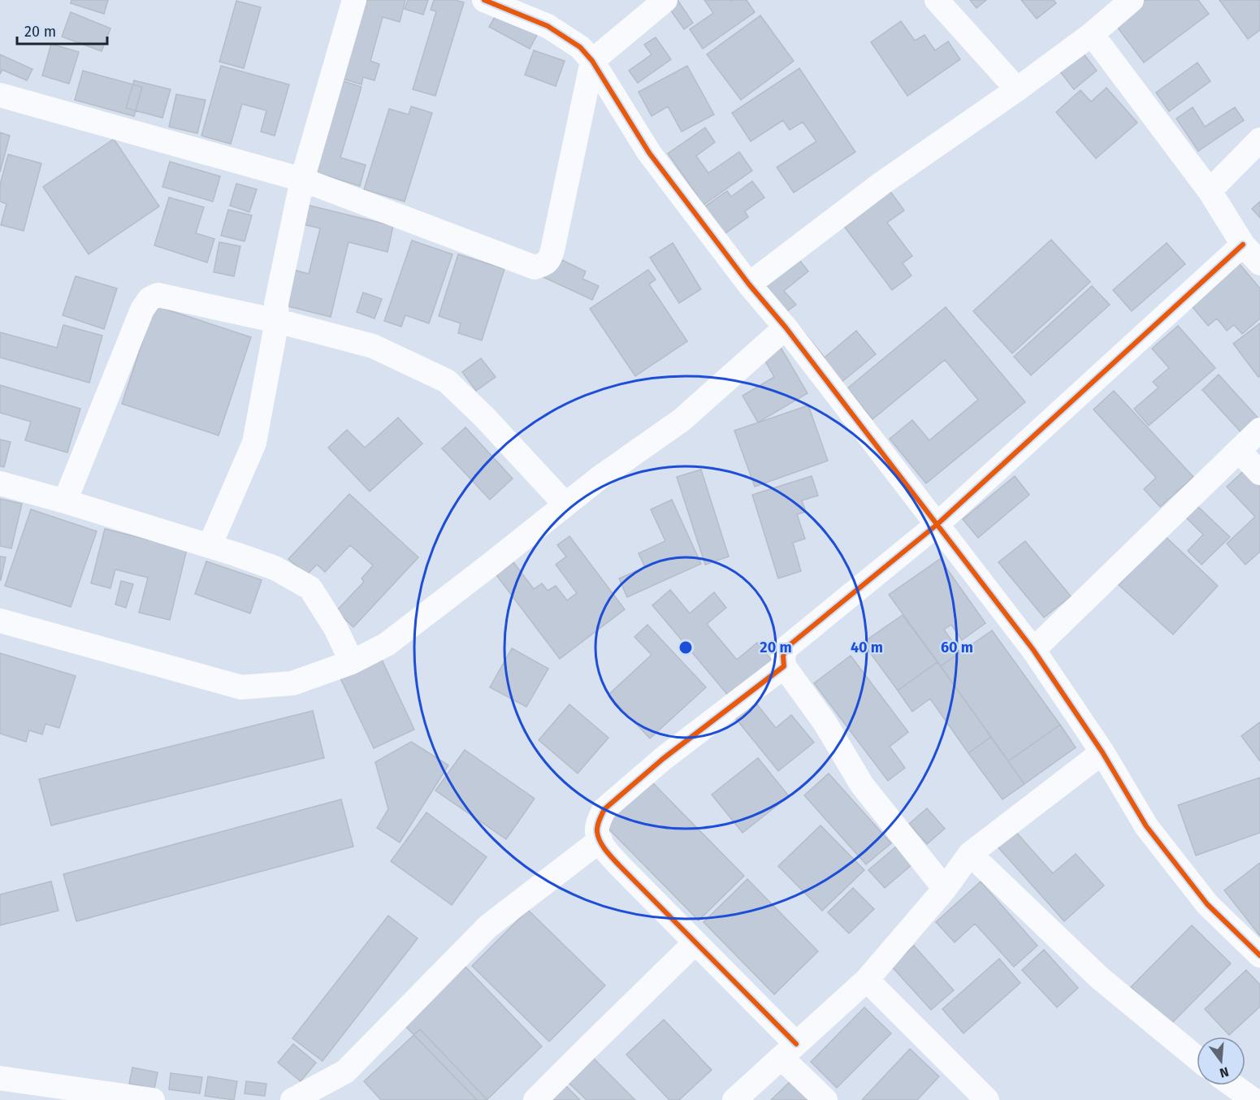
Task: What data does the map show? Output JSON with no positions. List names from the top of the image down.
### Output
{
  "scale_bar": "20 m",
  "north": "bottom",
  "rings": ["20 m", "40 m", "60 m"]
}
